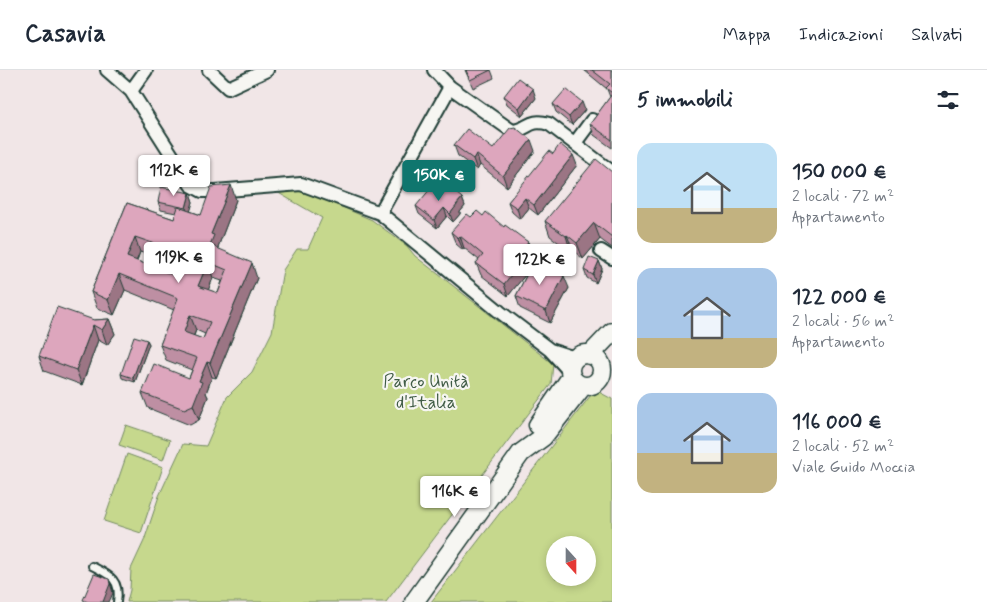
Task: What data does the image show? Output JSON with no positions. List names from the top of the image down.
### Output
{
  "parks": ["Parco Unità d'Italia"],
  "north": "bottom",
  "page": {
    "header": "Casavia",
    "nav": ["Mappa", "Indicazioni", "Salvati"],
    "heading": "5 immobili",
    "list": [
      {
        "name": "150 000 €",
        "note": "2 locali · 72 m² · Appartamento"
      },
      {
        "name": "122 000 €",
        "note": "2 locali · 56 m² · Appartamento"
      },
      {
        "name": "116 000 €",
        "note": "2 locali · 52 m² · Viale Guido Moccia"
      }
    ],
    "price": [
      "112K €",
      "150K €",
      "119K €",
      "122K €",
      "116K €"
    ]
  }
}
